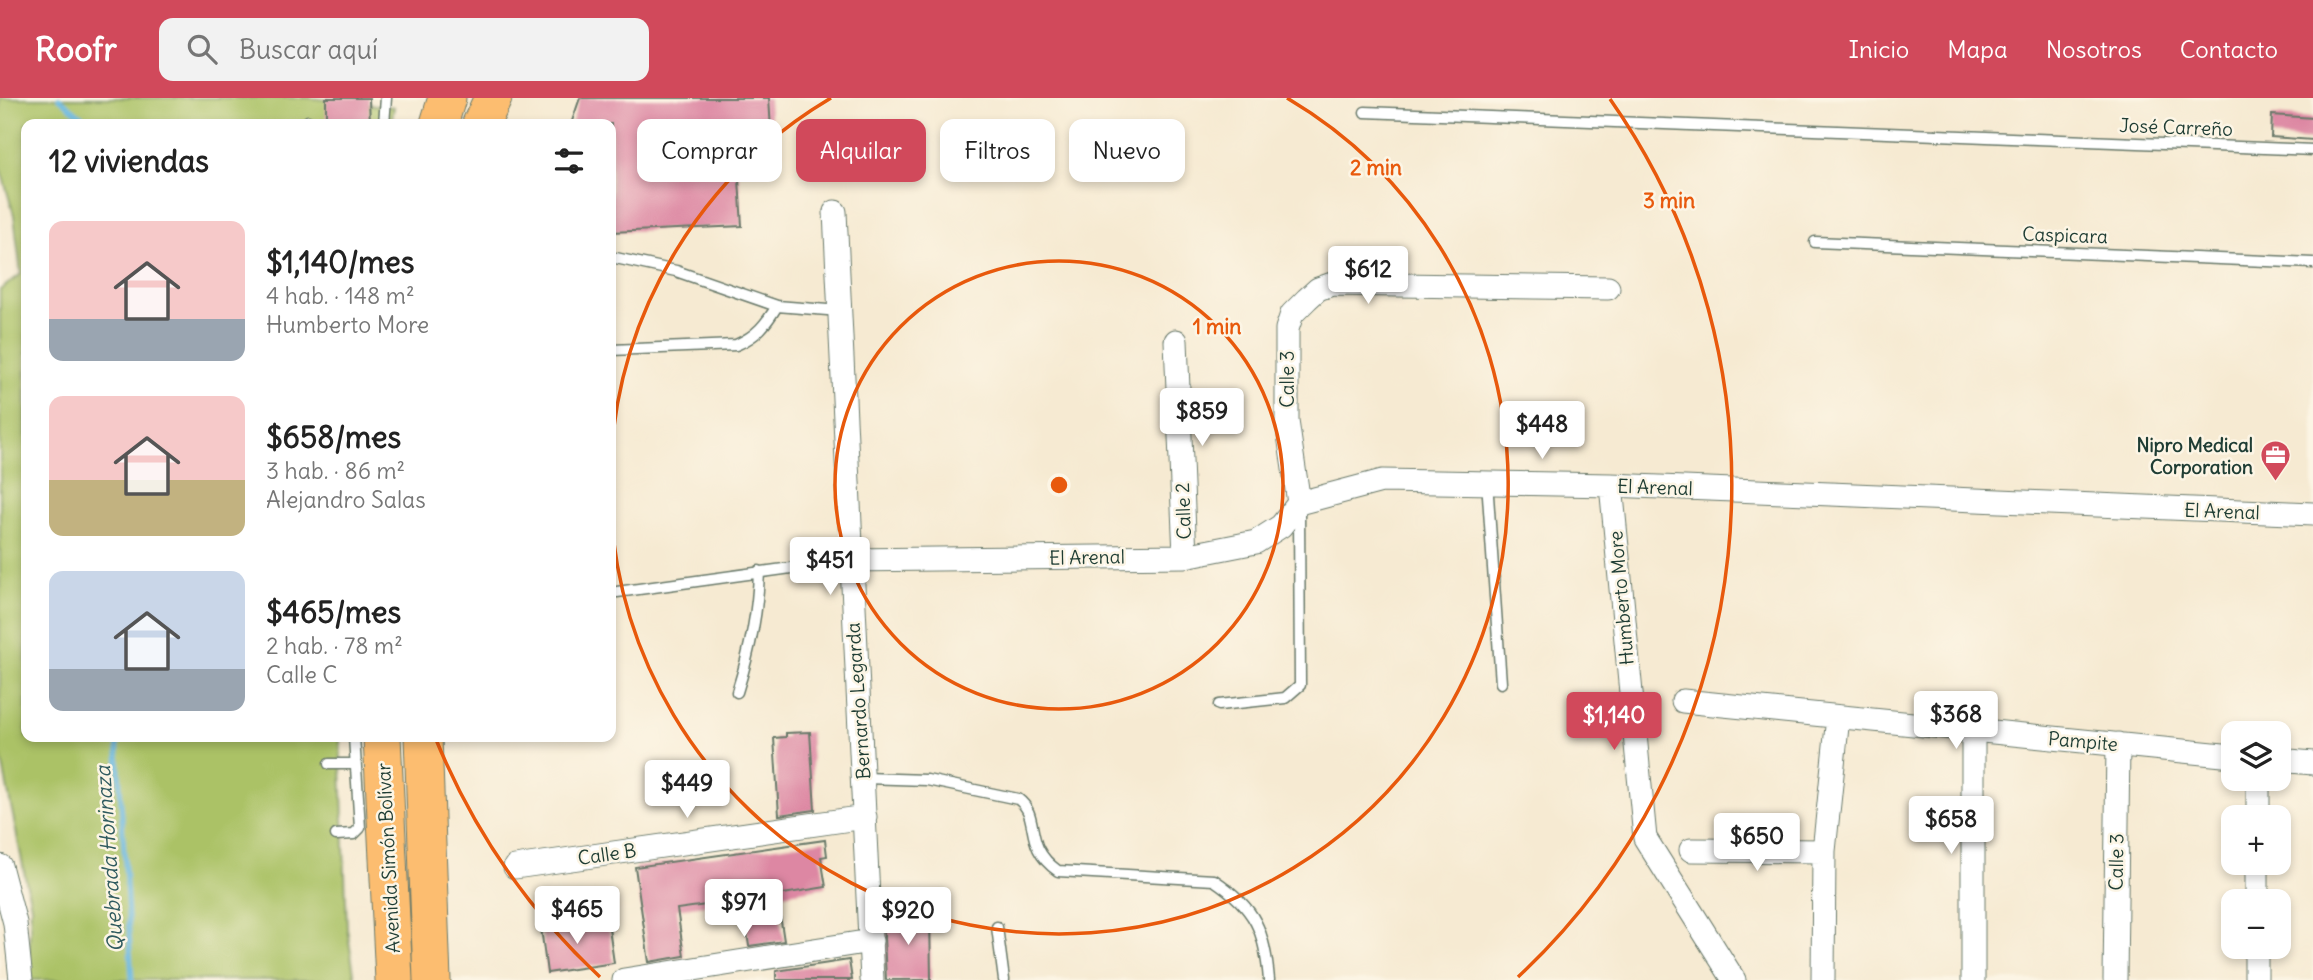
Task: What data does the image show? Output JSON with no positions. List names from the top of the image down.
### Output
{
  "streets": {
    "highway": ["Avenida Simón Bolívar"],
    "street": [
      "Calle 3",
      "El Arenal",
      "Calle 2",
      "Humberto More",
      "Bernardo Legarda",
      "Pampite",
      "Calle B"
    ],
    "lane": ["José Carreño", "Caspicara"]
  },
  "crossings": [
    ["Calle 3", "El Arenal"],
    ["Calle 3", "Pampite"],
    ["El Arenal", "Calle 2"],
    ["El Arenal", "Humberto More"],
    ["El Arenal", "Bernardo Legarda"],
    ["Bernardo Legarda", "Calle B"]
  ],
  "water": ["Quebrada Horinaza"],
  "places": {
    "office": ["Nipro Medical Corporation"]
  },
  "page": {
    "header": "Roofr",
    "search": "Buscar aquí",
    "nav": [
      "Inicio",
      "Mapa",
      "Nosotros",
      "Contacto"
    ],
    "chip": [
      "Comprar",
      "Alquilar",
      "Filtros",
      "Nuevo"
    ],
    "heading": "12 viviendas",
    "list": [
      {
        "name": "$1,140/mes",
        "note": "4 hab. · 148 m² · Humberto More"
      },
      {
        "name": "$658/mes",
        "note": "3 hab. · 86 m² · Alejandro Salas"
      },
      {
        "name": "$465/mes",
        "note": "2 hab. · 78 m² · Calle C"
      }
    ],
    "price": [
      "$612",
      "$859",
      "$448",
      "$451",
      "$368",
      "$1,140",
      "$449",
      "$658",
      "$650",
      "$971",
      "$465",
      "$920"
    ],
    "map_buttons": ["+", "−"]
  },
  "rings": ["2 min", "3 min", "1 min"]
}
